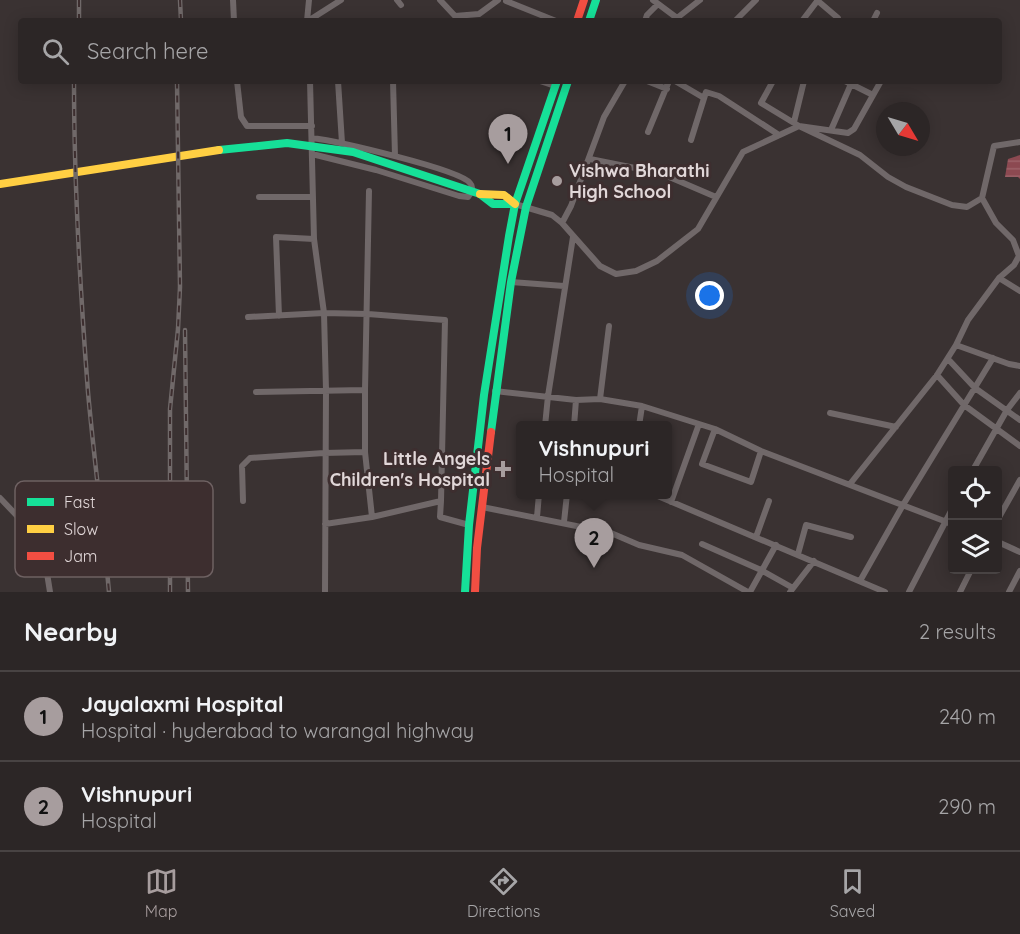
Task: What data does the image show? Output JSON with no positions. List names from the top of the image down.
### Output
{
  "places": {
    "other": ["Vishwa Bharathi High School"],
    "health": ["Little Angels Children's Hospital"]
  },
  "legend": ["Fast", "Slow", "Jam"],
  "north": "bottom right",
  "page": {
    "search": "Search here",
    "pins": ["1", "2"],
    "popup": ["Vishnupuri", "Hospital"],
    "heading": ["Nearby", "2 results"],
    "list": [
      {
        "mark": "1",
        "name": "Jayalaxmi Hospital",
        "note": "Hospital · hyderabad to warangal highway",
        "value": "240 m"
      },
      {
        "mark": "2",
        "name": "Vishnupuri",
        "note": "Hospital",
        "value": "290 m"
      }
    ],
    "nav": ["Map", "Directions", "Saved"]
  }
}
